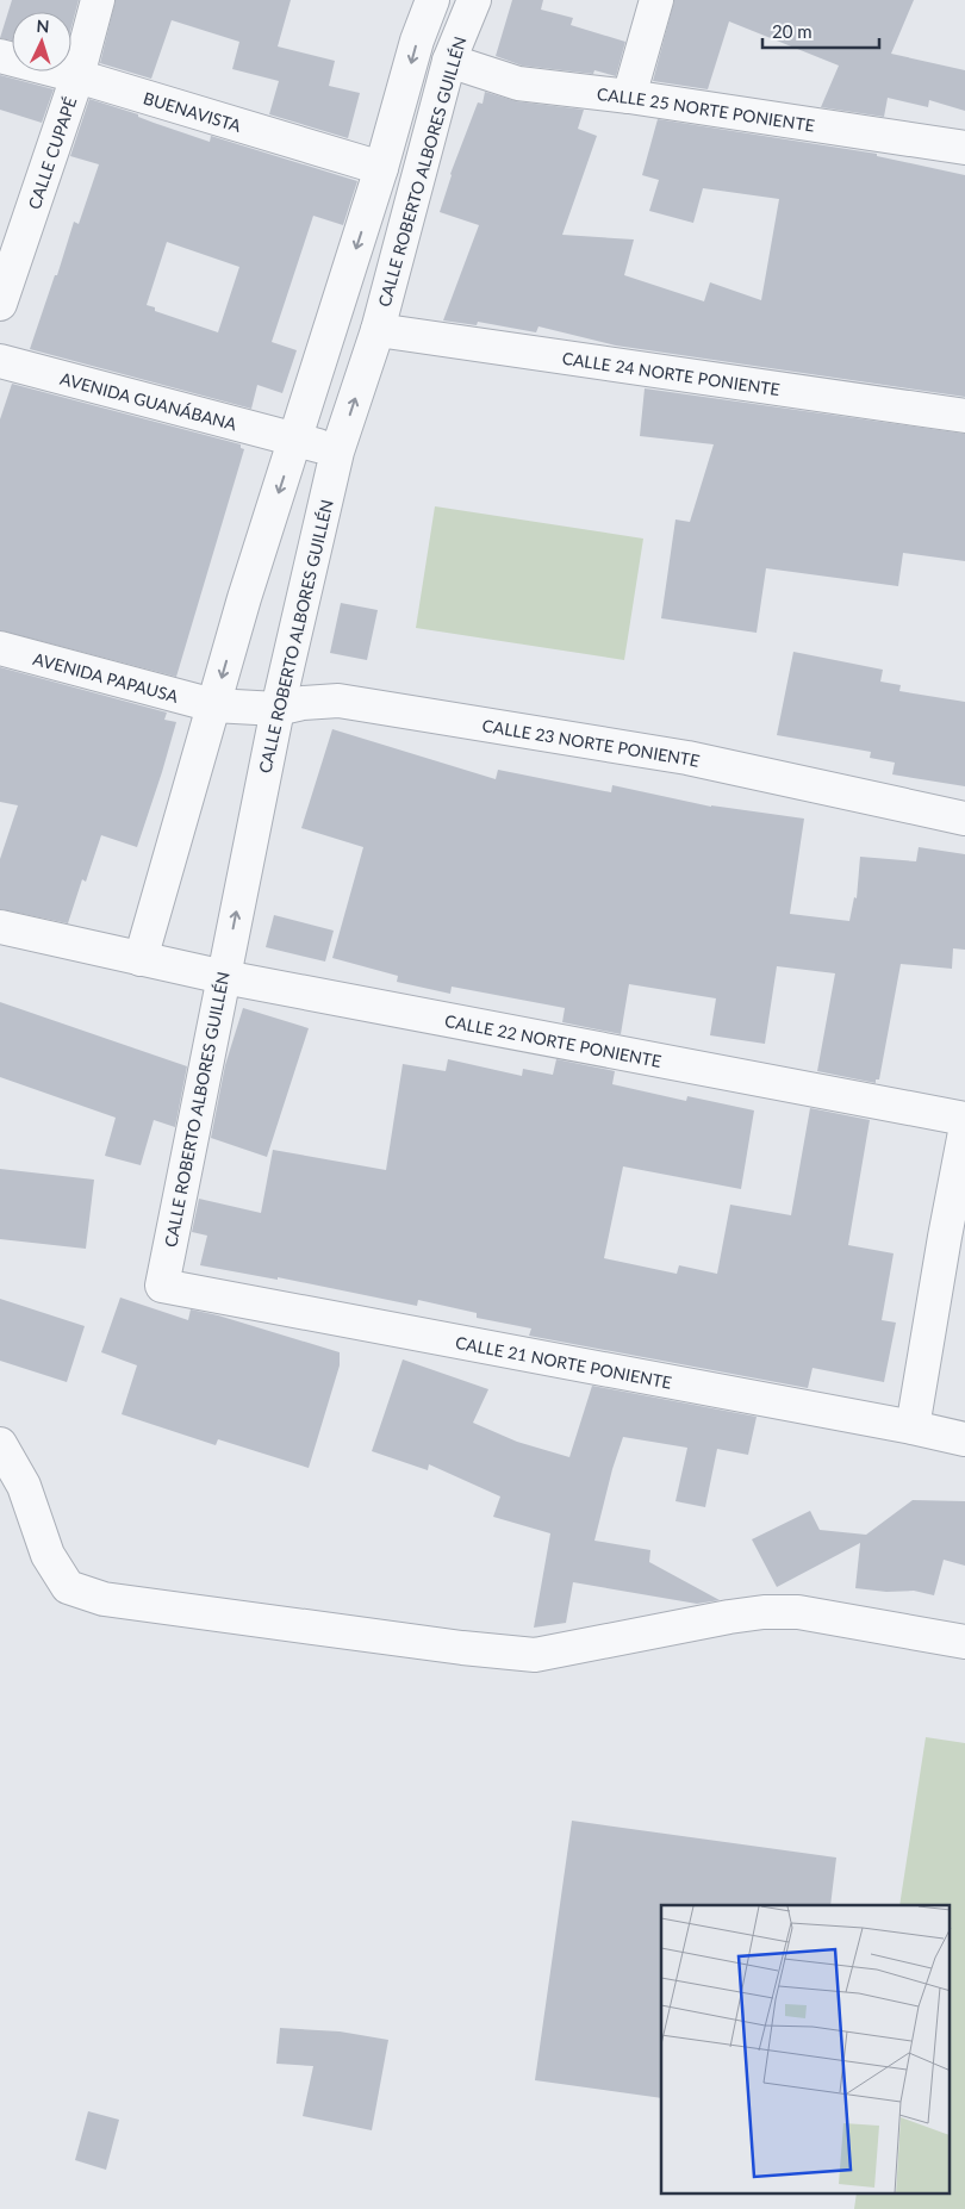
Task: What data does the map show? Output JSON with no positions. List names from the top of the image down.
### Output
{
  "streets": {
    "street": [
      "CALLE 25 NORTE PONIENTE",
      "BUENAVISTA",
      "CALLE CUPAPÉ",
      "CALLE ROBERTO ALBORES GUILLÉN",
      "CALLE 24 NORTE PONIENTE",
      "AVENIDA GUANÁBANA",
      "AVENIDA PAPAUSA",
      "CALLE 23 NORTE PONIENTE",
      "CALLE 22 NORTE PONIENTE",
      "CALLE 21 NORTE PONIENTE"
    ]
  },
  "crossings": [
    ["CALLE 25 NORTE PONIENTE", "CALLE ROBERTO ALBORES GUILLÉN"],
    ["BUENAVISTA", "CALLE CUPAPÉ"],
    ["CALLE ROBERTO ALBORES GUILLÉN", "CALLE 24 NORTE PONIENTE"],
    ["CALLE ROBERTO ALBORES GUILLÉN", "AVENIDA GUANÁBANA"],
    ["CALLE ROBERTO ALBORES GUILLÉN", "CALLE 23 NORTE PONIENTE"],
    ["CALLE ROBERTO ALBORES GUILLÉN", "CALLE 22 NORTE PONIENTE"],
    ["CALLE ROBERTO ALBORES GUILLÉN", "CALLE 21 NORTE PONIENTE"],
    ["AVENIDA PAPAUSA", "CALLE 23 NORTE PONIENTE"]
  ],
  "scale_bar": "20 m",
  "north": "top"
}
